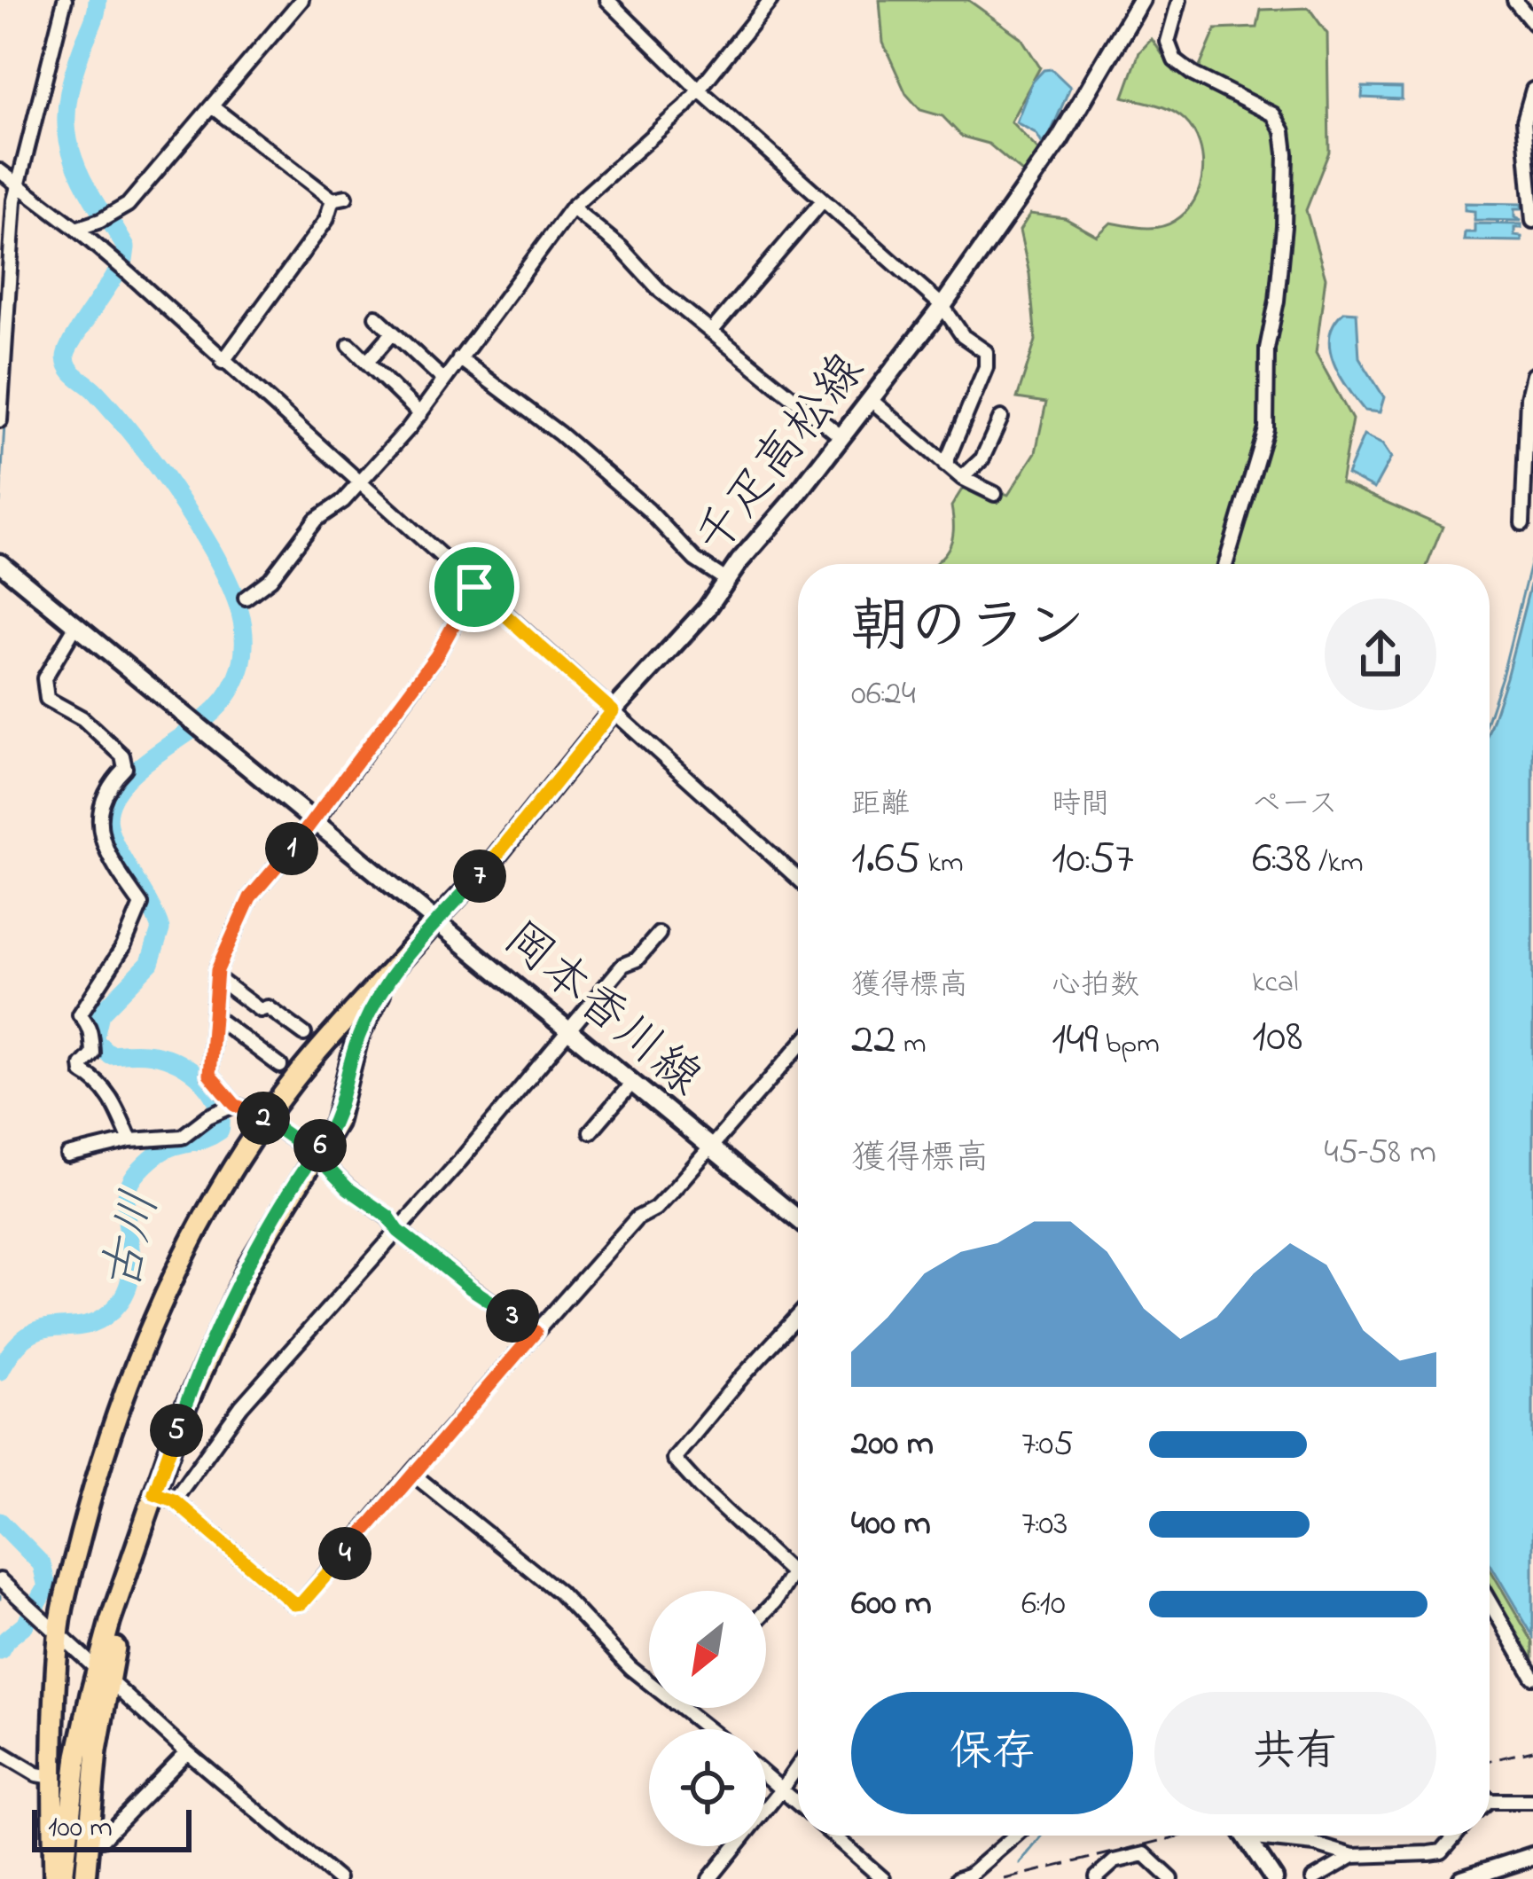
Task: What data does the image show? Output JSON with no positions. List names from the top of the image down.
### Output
{
  "streets": {
    "main road": ["千疋高松線", "岡本香川線"]
  },
  "crossings": [
    ["千疋高松線", "岡本香川線"]
  ],
  "water": ["古川"],
  "scale_bar": "100 m",
  "north": "bottom left",
  "page": {
    "heading": ["朝のラン", "06:24"],
    "stats": [
      ["距離", "1.65 km"],
      ["時間", "10:57"],
      ["ペース", "6:38 /km"],
      ["獲得標高", "22 m"],
      ["心拍数", "149 bpm"],
      ["kcal", "108"]
    ],
    "pins": [
      "1",
      "7",
      "2",
      "6",
      "3",
      "5",
      "4"
    ],
    "chart": ["獲得標高", "45–58 m"],
    "list": [
      {
        "name": "200 m",
        "note": "7:05"
      },
      {
        "name": "400 m",
        "note": "7:03"
      },
      {
        "name": "600 m",
        "note": "6:10"
      }
    ],
    "buttons": ["保存", "共有"],
    "scale": "100 m"
  }
}
